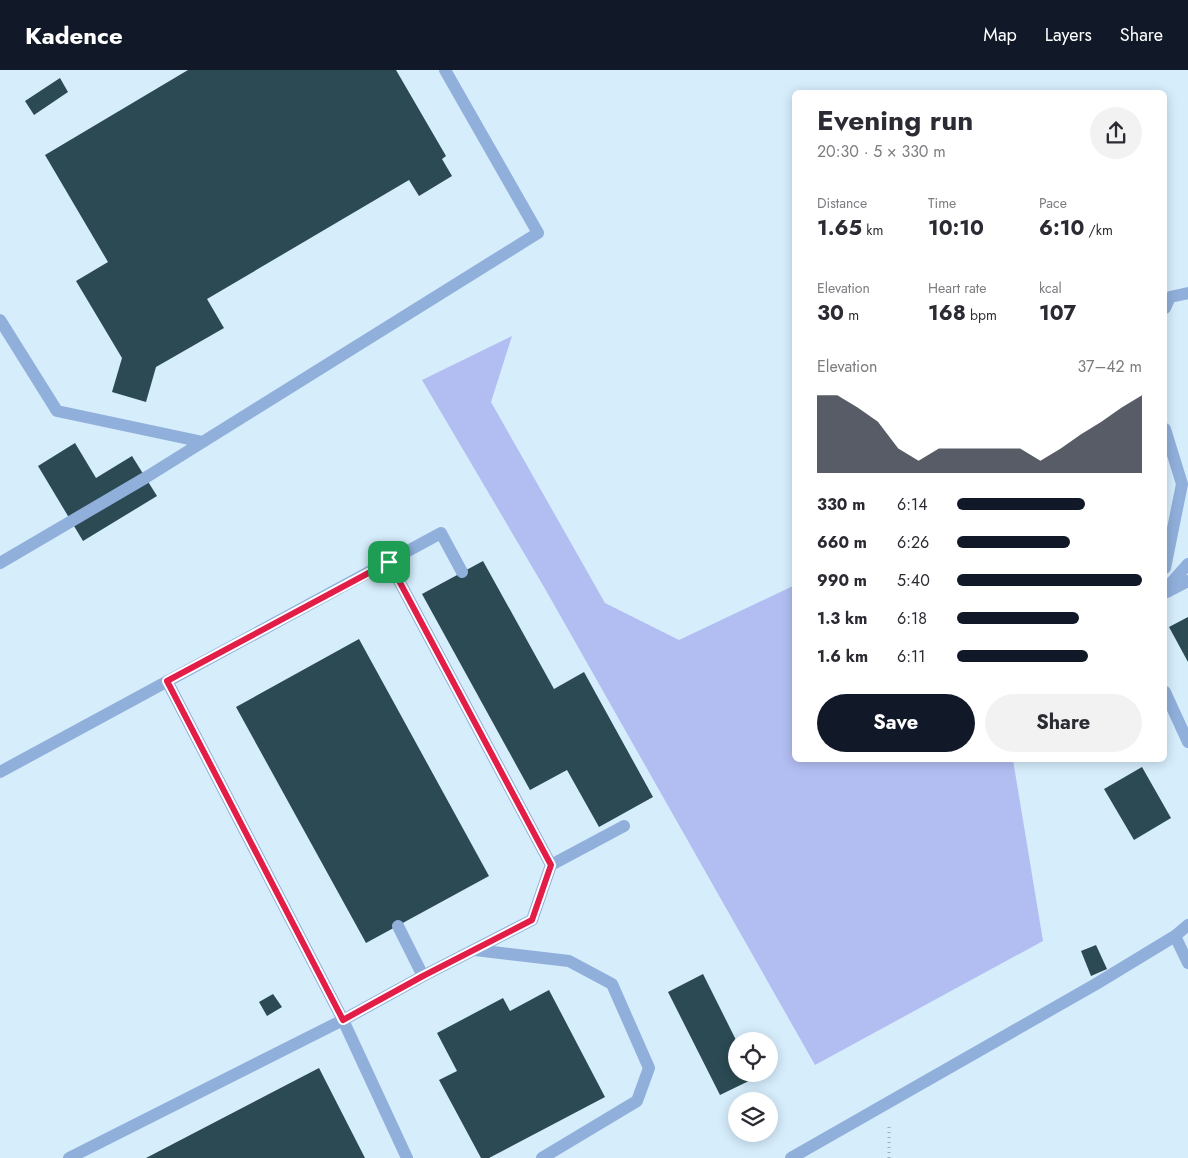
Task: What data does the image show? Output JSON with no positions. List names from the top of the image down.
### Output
{
  "page": {
    "header": "Kadence",
    "nav": ["Map", "Layers", "Share"],
    "heading": ["Evening run", "20:30 · 5 × 330 m"],
    "stats": [
      ["Distance", "1.65 km"],
      ["Time", "10:10"],
      ["Pace", "6:10 /km"],
      ["Elevation", "30 m"],
      ["Heart rate", "168 bpm"],
      ["kcal", "107"]
    ],
    "chart": ["Elevation", "37–42 m"],
    "list": [
      {
        "name": "330 m",
        "note": "6:14"
      },
      {
        "name": "660 m",
        "note": "6:26"
      },
      {
        "name": "990 m",
        "note": "5:40"
      },
      {
        "name": "1.3 km",
        "note": "6:18"
      },
      {
        "name": "1.6 km",
        "note": "6:11"
      }
    ],
    "buttons": ["Save", "Share"]
  }
}
